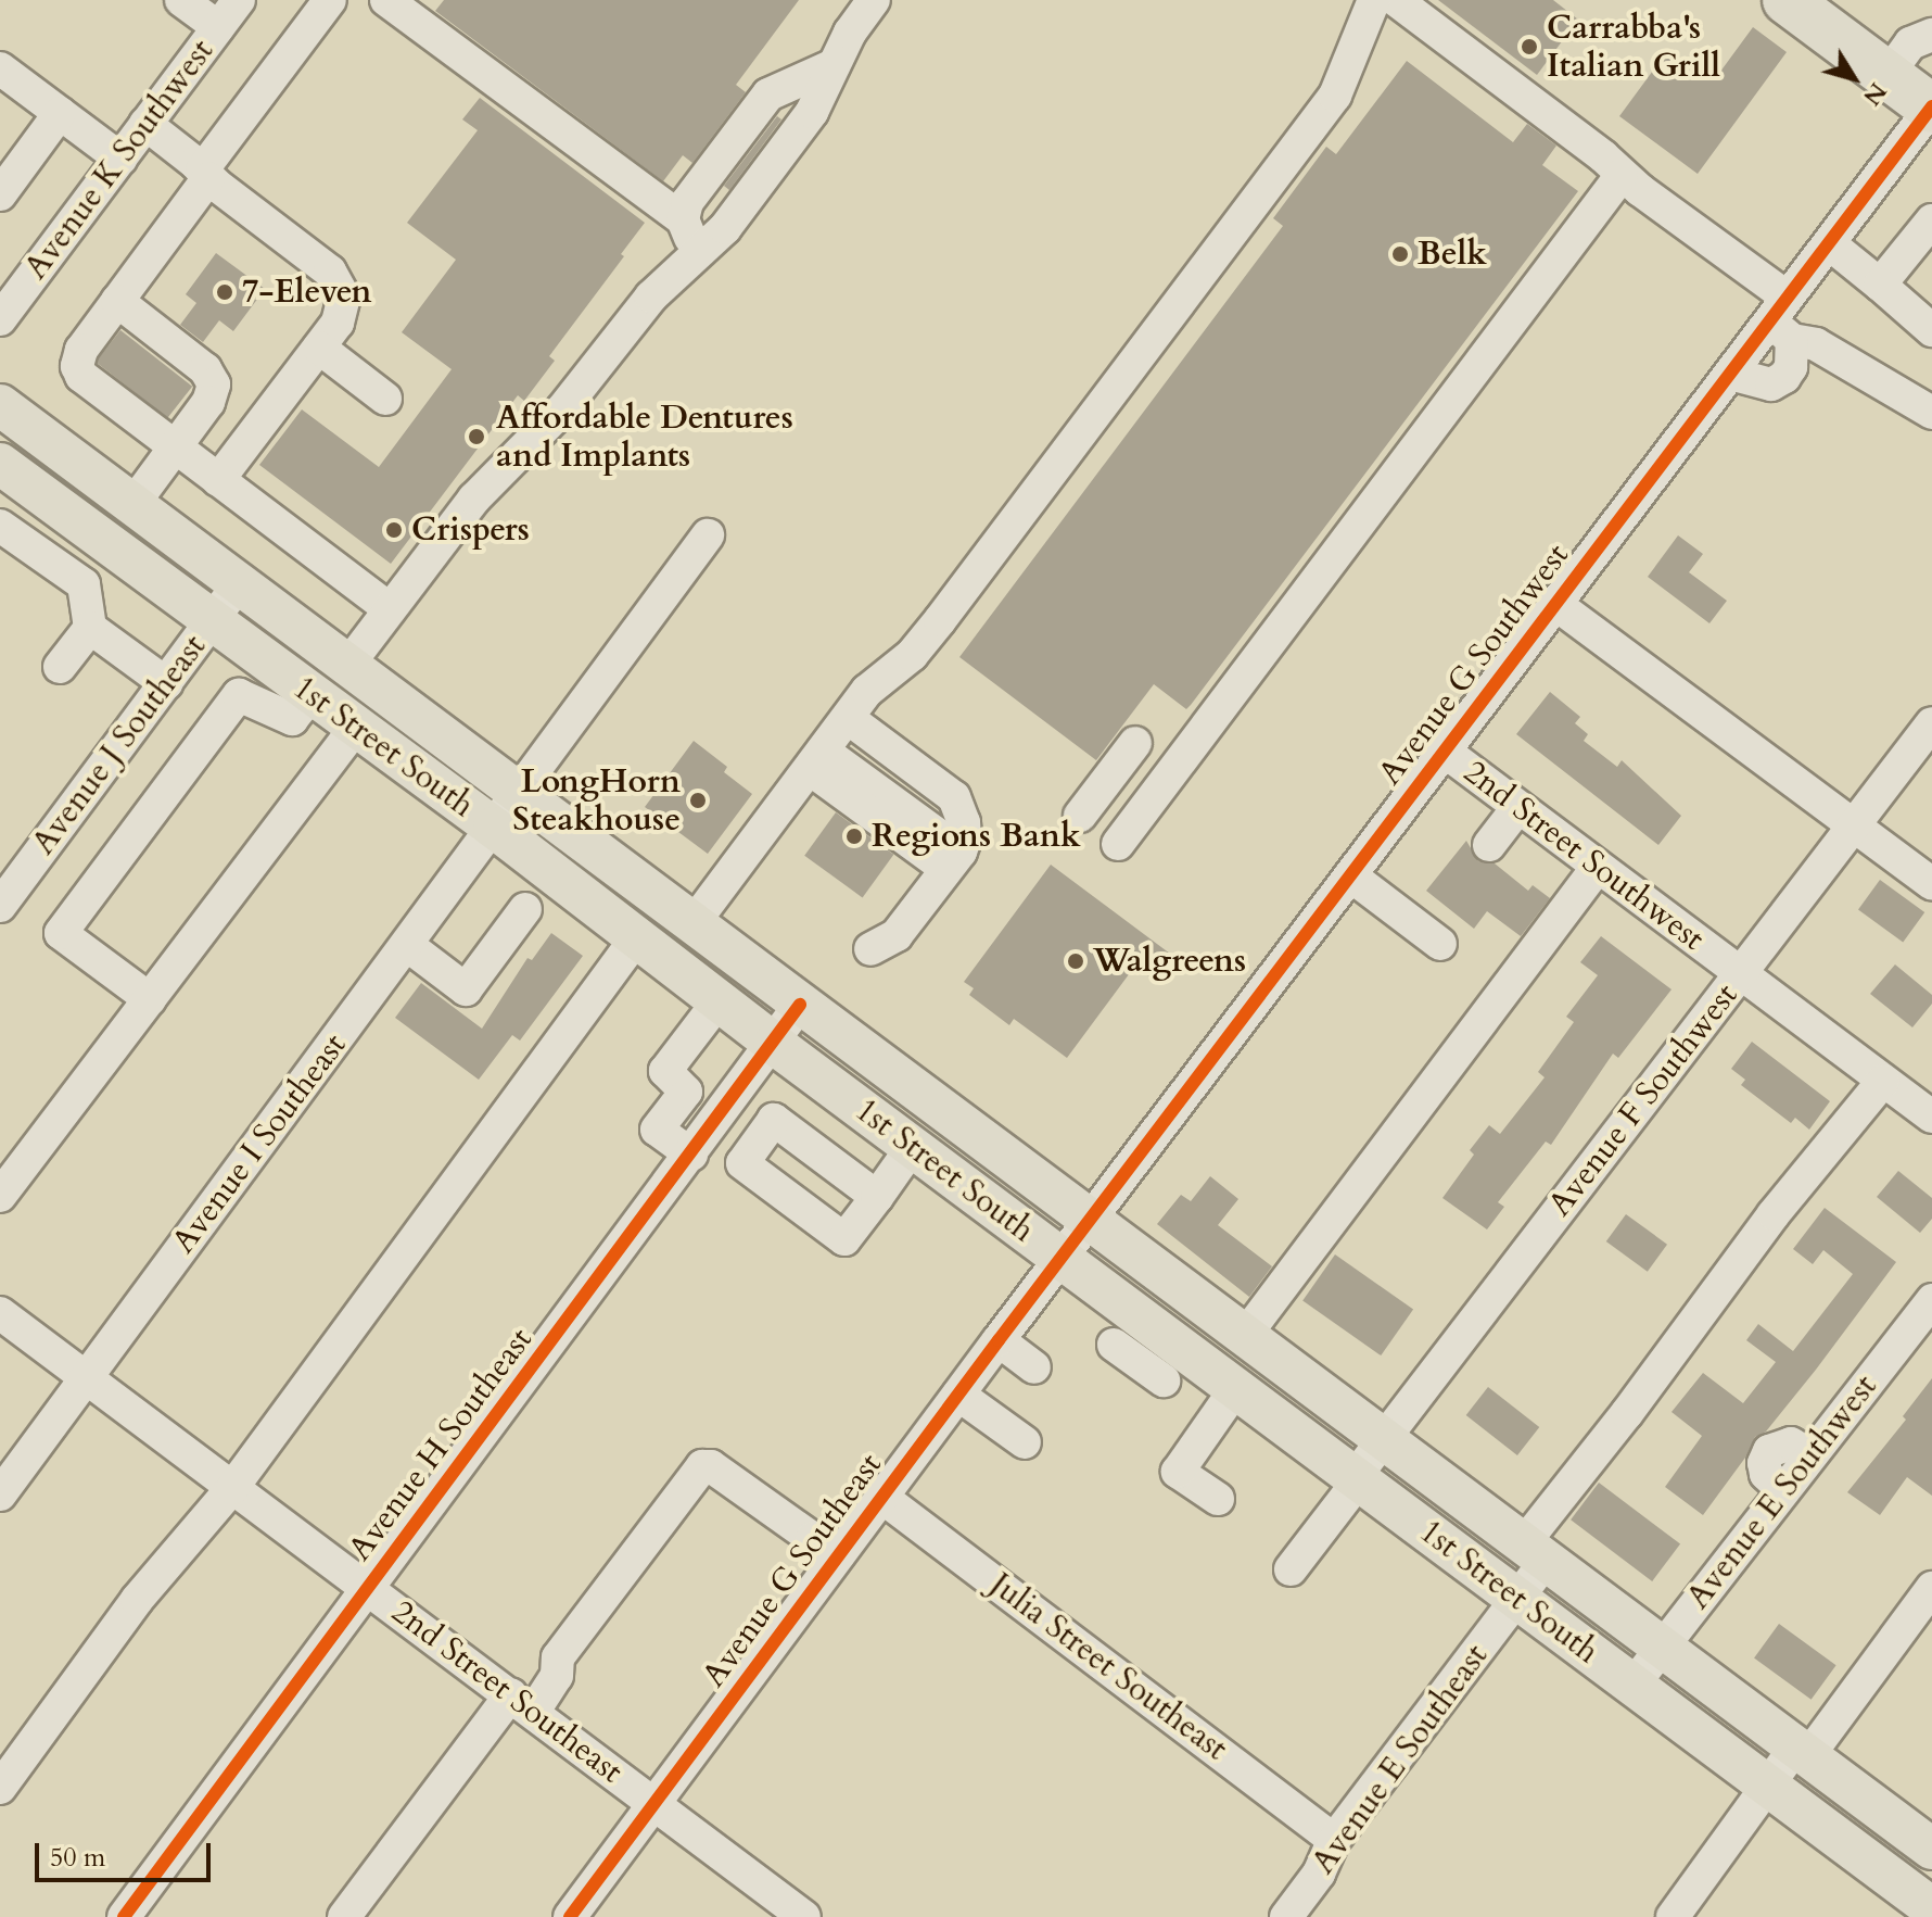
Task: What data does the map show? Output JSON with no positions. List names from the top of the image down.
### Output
{
  "streets": {
    "main road": ["1st Street South"],
    "street": [
      "Avenue K Southwest",
      "Avenue G Southwest",
      "Avenue J Southeast",
      "2nd Street Southwest",
      "Avenue F Southwest",
      "Avenue I Southeast",
      "Avenue H Southeast",
      "Avenue E Southwest",
      "Avenue G Southeast",
      "Julia Street Southeast",
      "2nd Street Southeast",
      "Avenue E Southeast"
    ]
  },
  "crossings": [
    ["Avenue G Southwest", "1st Street South"],
    ["Avenue G Southwest", "2nd Street Southwest"],
    ["Avenue G Southwest", "Avenue G Southeast"],
    ["Avenue J Southeast", "1st Street South"],
    ["1st Street South", "Avenue F Southwest"],
    ["1st Street South", "Avenue I Southeast"],
    ["1st Street South", "Avenue H Southeast"],
    ["1st Street South", "Avenue E Southwest"],
    ["1st Street South", "Avenue G Southeast"],
    ["1st Street South", "Avenue E Southeast"],
    ["2nd Street Southwest", "Avenue F Southwest"],
    ["2nd Street Southwest", "Avenue E Southeast"],
    ["Avenue I Southeast", "2nd Street Southeast"],
    ["Avenue H Southeast", "2nd Street Southeast"],
    ["Avenue G Southeast", "Julia Street Southeast"],
    ["Avenue G Southeast", "2nd Street Southeast"],
    ["Julia Street Southeast", "Avenue E Southeast"]
  ],
  "places": [
    "Carrabba's Italian Grill",
    "Belk",
    "7-Eleven",
    "Affordable Dentures and Implants",
    "Crispers",
    "LongHorn Steakhouse",
    "Regions Bank",
    "Walgreens"
  ],
  "scale_bar": "50 m",
  "north": "bottom right"
}
